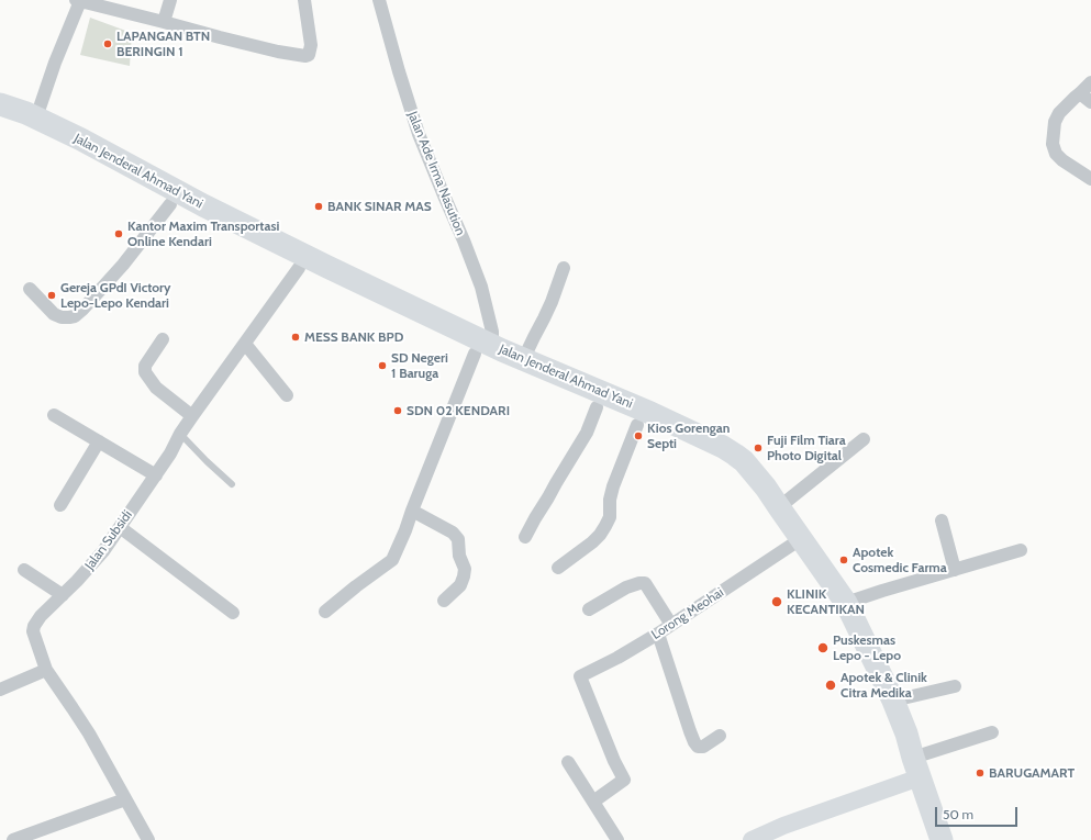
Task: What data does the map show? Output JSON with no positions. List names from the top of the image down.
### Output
{
  "streets": {
    "highway": ["Jalan Jenderal Ahmad Yani"],
    "street": ["Jalan Ade Irma Nasution", "Jalan Subsidi", "Lorong Meohai"]
  },
  "crossings": [
    ["Jalan Jenderal Ahmad Yani", "Jalan Ade Irma Nasution"],
    ["Jalan Jenderal Ahmad Yani", "Jalan Subsidi"],
    ["Jalan Jenderal Ahmad Yani", "Lorong Meohai"]
  ],
  "places": [
    "LAPANGAN BTN BERINGIN 1",
    "BANK SINAR MAS",
    "Kantor Maxim Transportasi Online Kendari",
    "Gereja GPdI Victory Lepo-Lepo Kendari",
    "MESS BANK BPD",
    "SD Negeri 1 Baruga",
    "SDN 02 KENDARI",
    "Kios Gorengan Septi",
    "Fuji Film Tiara Photo Digital",
    "Apotek Cosmedic Farma",
    "KLINIK KECANTIKAN",
    "Puskesmas Lepo - Lepo",
    "Apotek & Clinik Citra Medika",
    "BARUGAMART"
  ],
  "scale_bar": "50 m"
}
